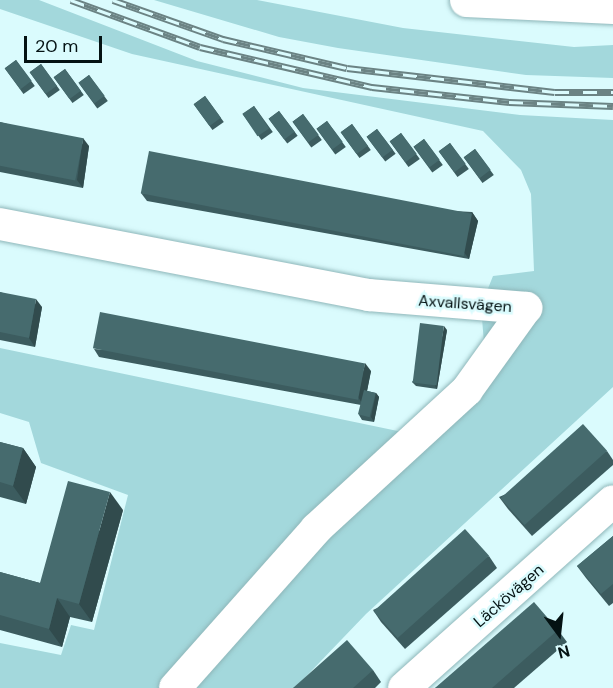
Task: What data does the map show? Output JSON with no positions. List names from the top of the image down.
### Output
{
  "streets": {
    "street": ["Axvallsvägen", "Läckövägen"]
  },
  "scale_bar": "20 m",
  "north": "bottom"
}
